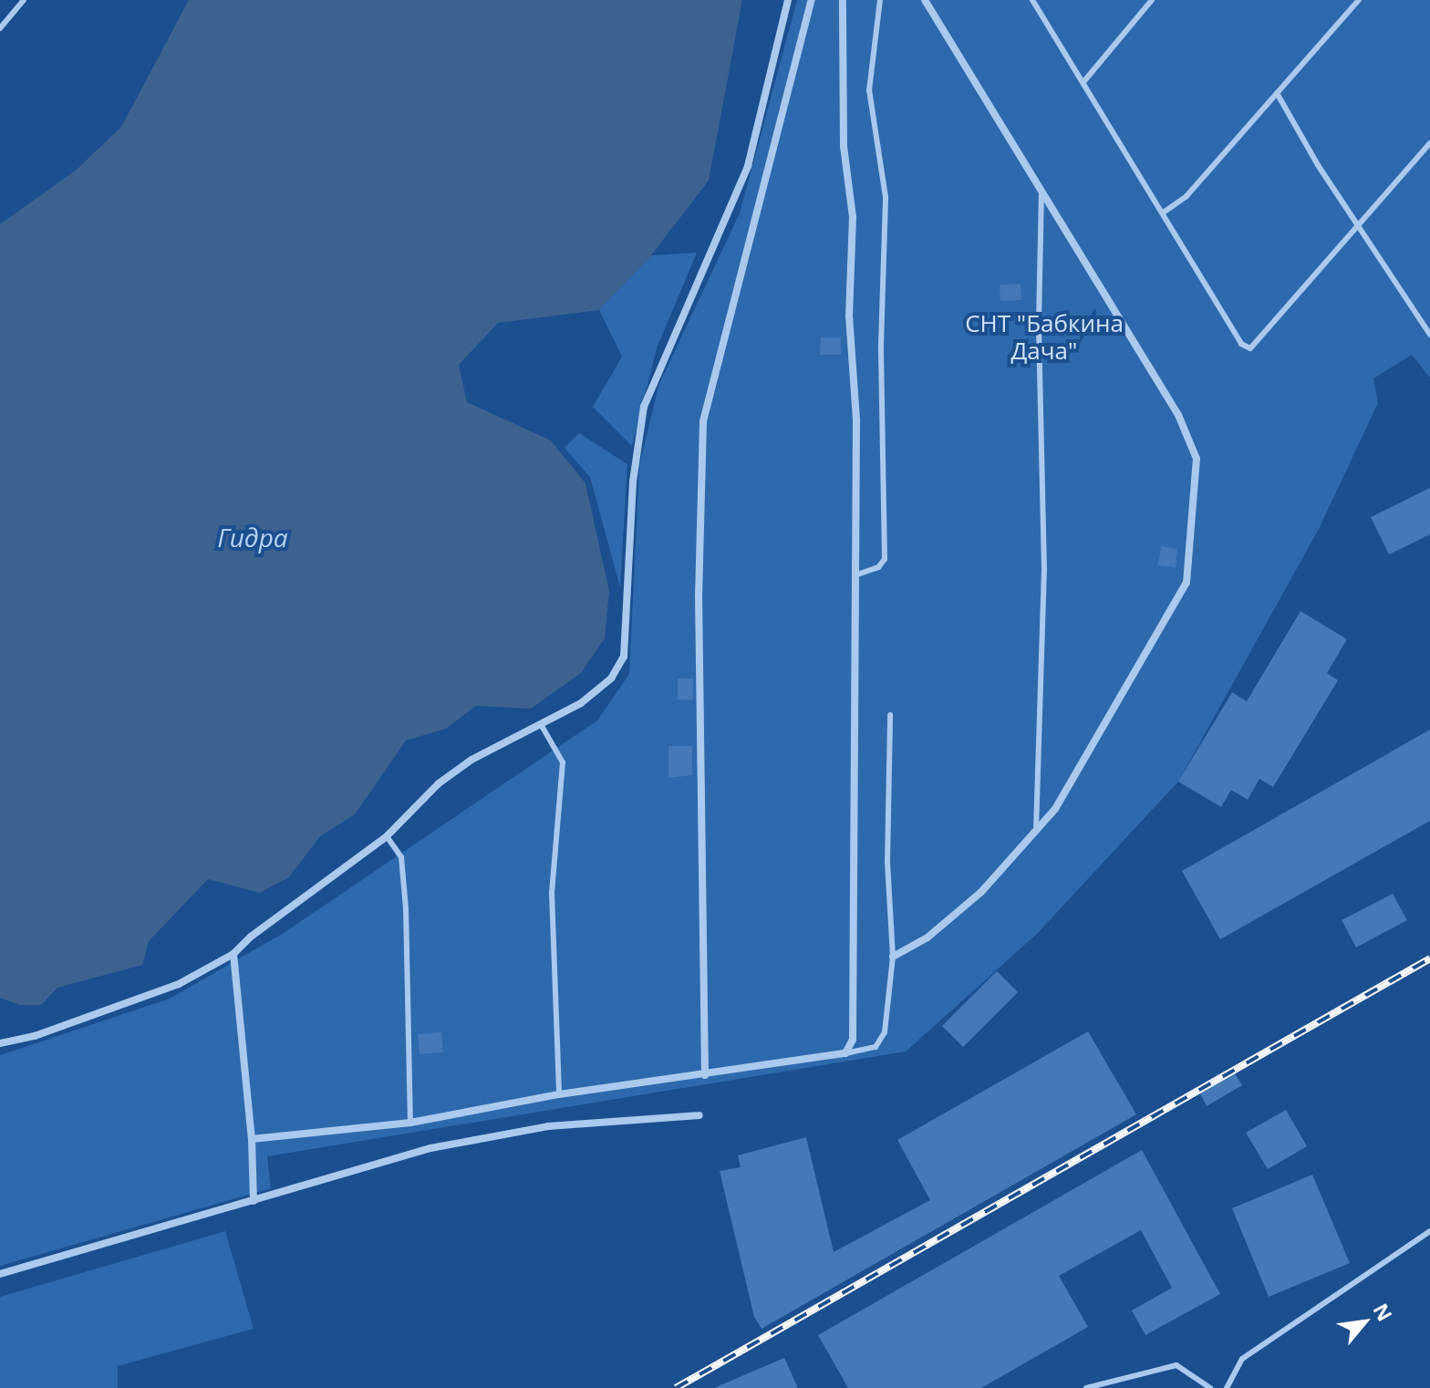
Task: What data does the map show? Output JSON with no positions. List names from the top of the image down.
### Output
{
  "water": ["Гидра"],
  "parks": ["СНТ \"Бабкина Дача\""],
  "north": "top right"
}
